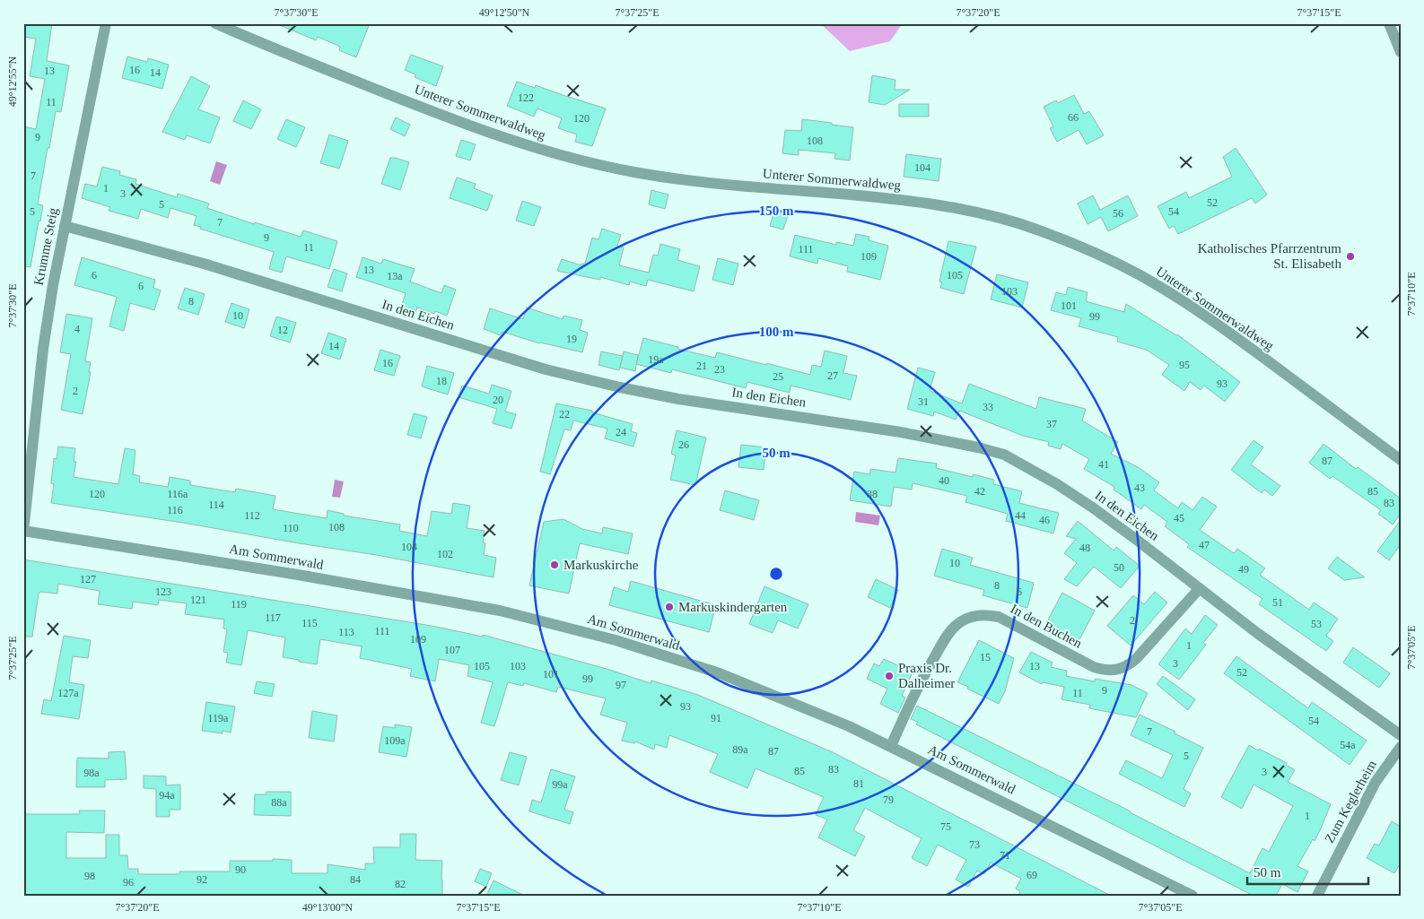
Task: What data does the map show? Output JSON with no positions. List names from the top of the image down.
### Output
{
  "streets": {
    "street": [
      "Unterer Sommerwaldweg",
      "Krumme Steig",
      "In den Eichen",
      "Am Sommerwald",
      "In den Buchen",
      "Zum Keglerheim"
    ]
  },
  "crossings": [
    ["Krumme Steig", "In den Eichen"],
    ["Krumme Steig", "Am Sommerwald"],
    ["In den Eichen", "In den Buchen"],
    ["Am Sommerwald", "In den Buchen"]
  ],
  "places": [
    "Katholisches Pfarrzentrum St. Elisabeth",
    "Markuskirche",
    "Markuskindergarten",
    "Praxis Dr. Dalheimer"
  ],
  "house_numbers": [
    "16",
    "13",
    "14",
    "122",
    "11",
    "66",
    "120",
    "9",
    "108",
    "104",
    "7",
    "1",
    "3",
    "52",
    "5",
    "5",
    "54",
    "56",
    "7",
    "9",
    "11",
    "111",
    "109",
    "13",
    "6",
    "105",
    "13a",
    "6",
    "103",
    "8",
    "101",
    "10",
    "99",
    "4",
    "12",
    "19",
    "14",
    "19a",
    "16",
    "95",
    "21",
    "23",
    "27",
    "25",
    "18",
    "93",
    "2",
    "20",
    "31",
    "33",
    "22",
    "37",
    "24",
    "26",
    "87",
    "41",
    "40",
    "43",
    "42",
    "85",
    "120",
    "116a",
    "38",
    "83",
    "114",
    "116",
    "112",
    "44",
    "45",
    "46",
    "108",
    "110",
    "47",
    "104",
    "48",
    "102",
    "10",
    "50",
    "49",
    "127",
    "8",
    "123",
    "6",
    "121",
    "51",
    "119",
    "117",
    "2",
    "115",
    "53",
    "111",
    "113",
    "109",
    "1",
    "107",
    "15",
    "3",
    "105",
    "103",
    "13",
    "52",
    "101",
    "99",
    "97",
    "9",
    "127a",
    "11",
    "93",
    "119a",
    "91",
    "54",
    "7",
    "109a",
    "54a",
    "89a",
    "87",
    "5",
    "83",
    "85",
    "3",
    "98a",
    "81",
    "99a",
    "94a",
    "79",
    "88a",
    "1",
    "75",
    "73",
    "71",
    "90",
    "69",
    "98",
    "92",
    "84",
    "96",
    "82"
  ],
  "scale_bar": "50 m",
  "coordinates": [
    "7°37'30\"E",
    "49°12'50\"N",
    "7°37'25\"E",
    "7°37'20\"E",
    "7°37'15\"E",
    "49°12'55\"N",
    "7°37'10\"E",
    "7°37'05\"E",
    "49°13'00\"N"
  ],
  "rings": ["150 m", "100 m", "50 m"]
}
